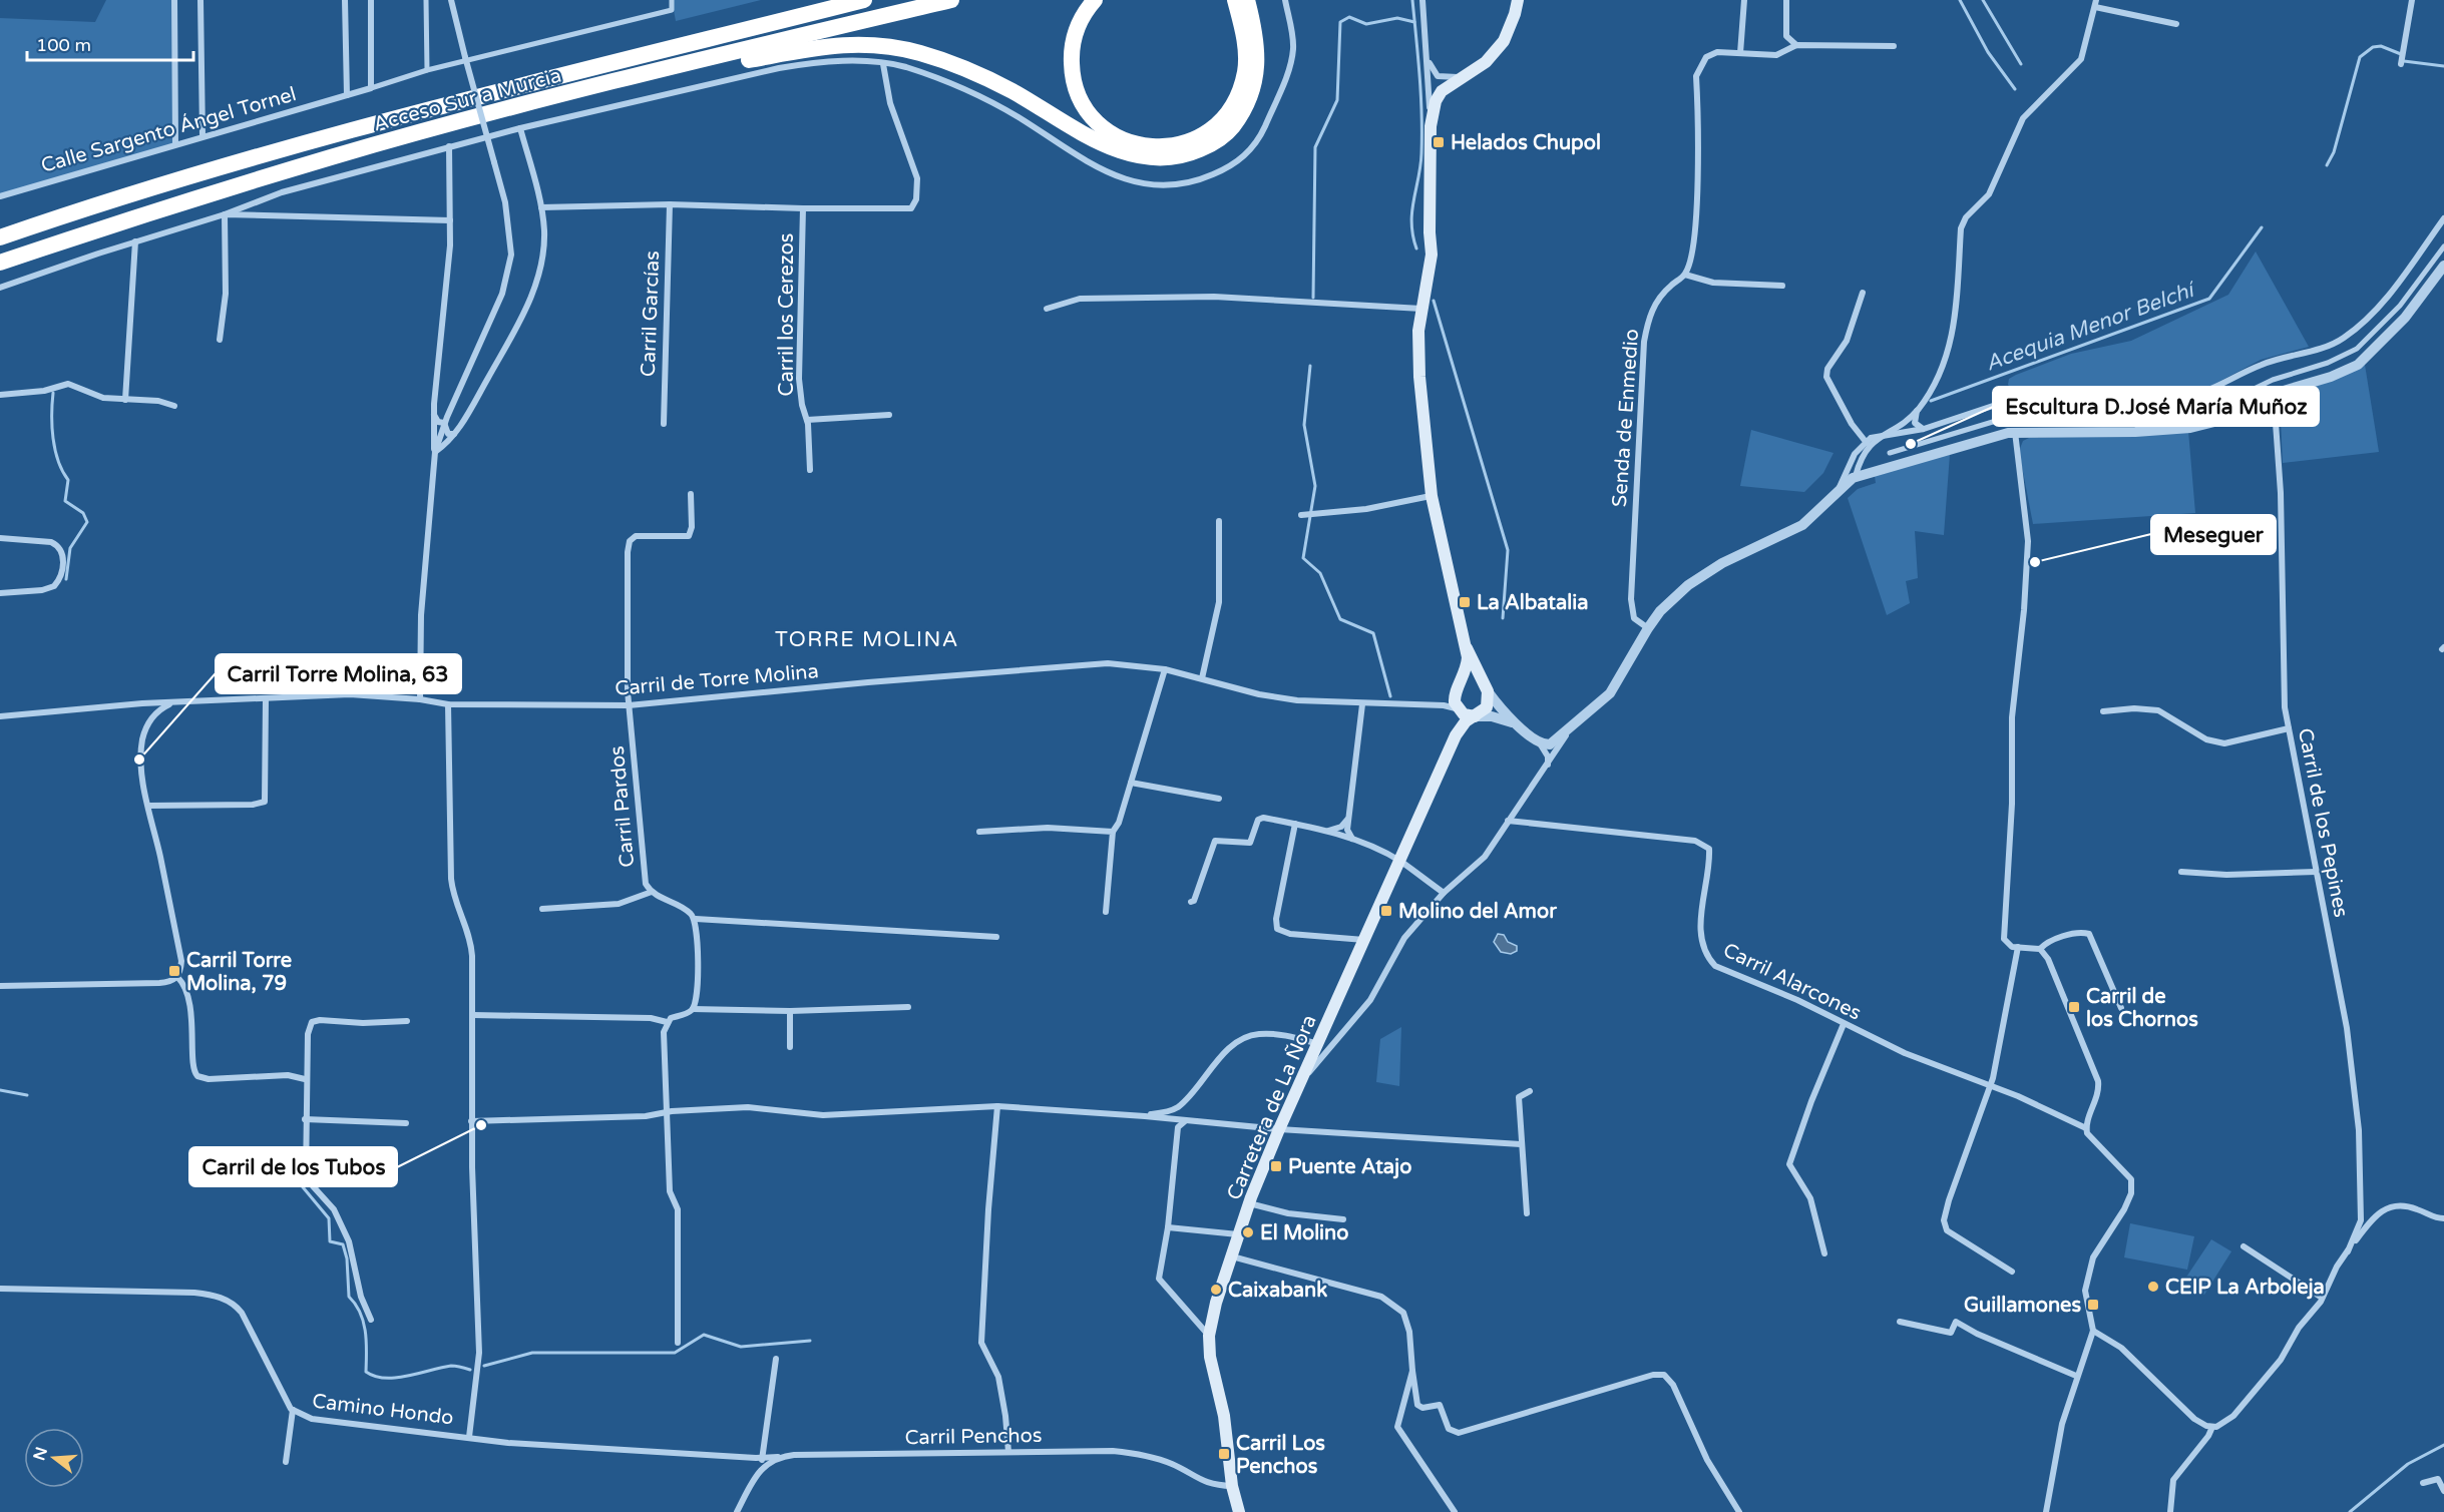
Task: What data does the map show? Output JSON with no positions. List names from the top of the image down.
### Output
{
  "streets": {
    "highway": ["Acceso Sur a Murcia"],
    "main road": ["Carretera de La Ñora"],
    "street": [
      "Calle Sargento Ángel Tornel",
      "Carril Garcías",
      "Carril los Cerezos",
      "Senda de Enmedio",
      "Carril de Torre Molina",
      "Carril Pardos",
      "Carril de los Pepines",
      "Carril Alarcones",
      "Camino Hondo",
      "Carril Penchos"
    ]
  },
  "crossings": [
    ["Carril de Torre Molina", "Carril Pardos"],
    ["Carretera de La Ñora", "Carril Penchos"],
    ["Camino Hondo", "Carril Penchos"]
  ],
  "districts": ["TORRE MOLINA"],
  "water": ["Acequia Menor Belchí"],
  "places": {
    "transit": [
      "Helados Chupol",
      "La Albatalia",
      "Molino del Amor",
      "Carril Torre Molina, 79",
      "Carril de los Chornos",
      "Puente Atajo",
      "Guillamones",
      "Carril Los Penchos"
    ],
    "other": [
      "Escultura D.José María Muñoz",
      "Meseguer",
      "Carril Torre Molina, 63",
      "Carril de los Tubos",
      "El Molino",
      "CEIP La Arboleja",
      "Caixabank"
    ]
  },
  "scale_bar": "100 m",
  "north": "left"
}
